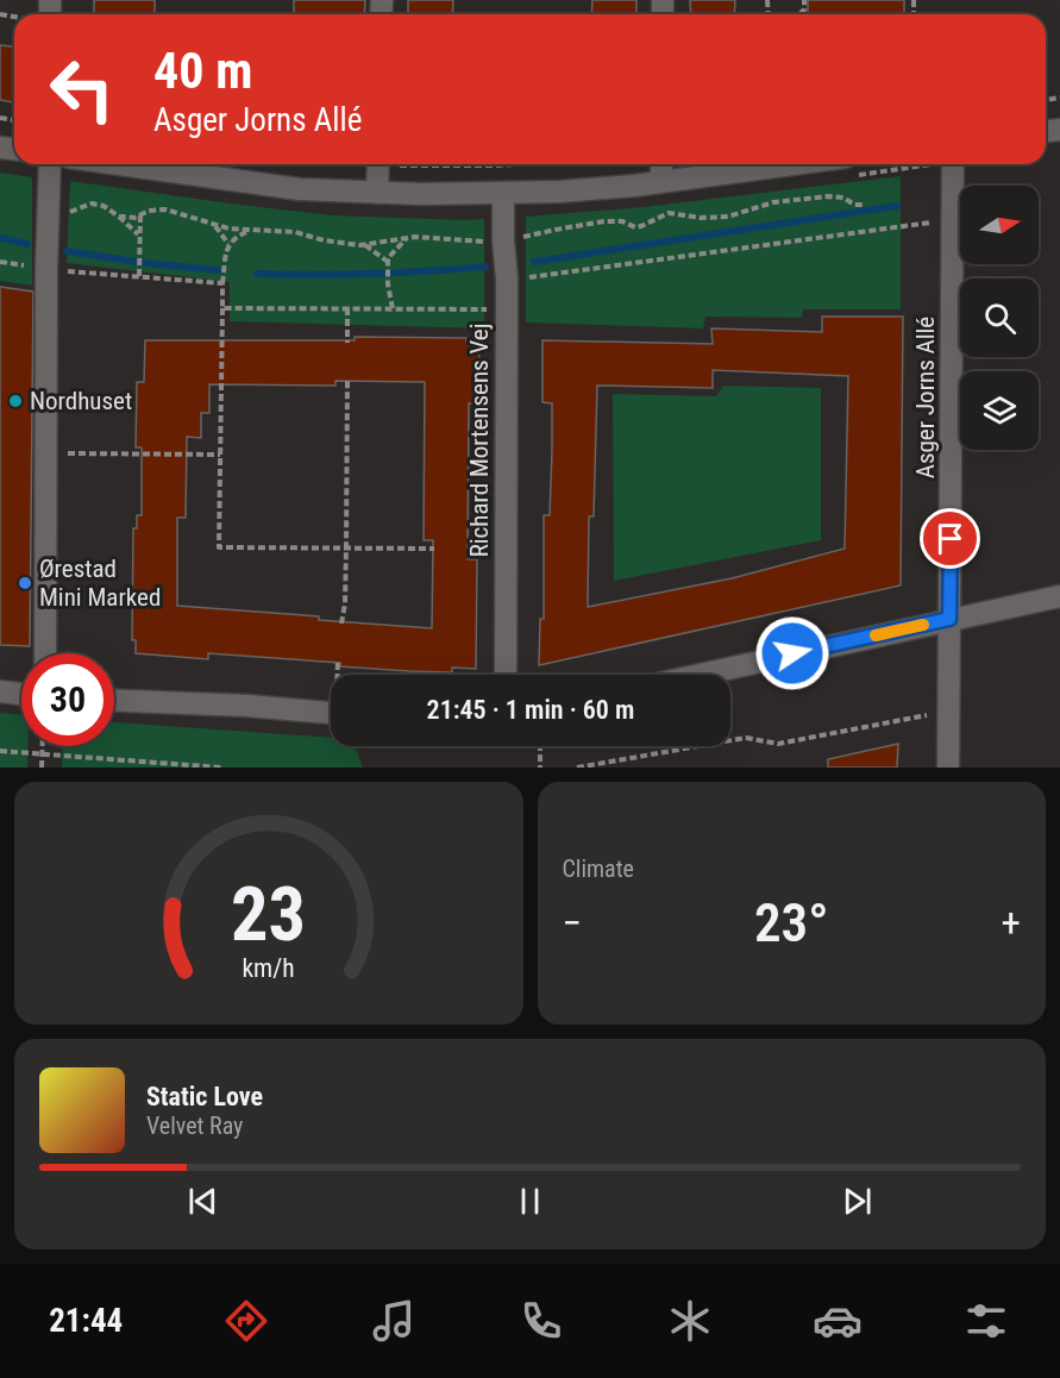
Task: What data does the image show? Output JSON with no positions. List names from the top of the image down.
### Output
{
  "streets": {
    "street": ["Asger Jorns Allé", "Richard Mortensens Vej"]
  },
  "places": ["Nordhuset", "Ørestad Mini Marked"],
  "north": "right",
  "page": {
    "turn": ["40 m", "Asger Jorns Allé"],
    "limit": "30",
    "trip": "21:45 · 1 min · 60 m",
    "tile": "Climate",
    "heat": ["−", "23°", "+"],
    "song": ["Static Love", "Velvet Ray"],
    "tabs": "21:44",
    "gauge": ["23", "km/h"]
  }
}
